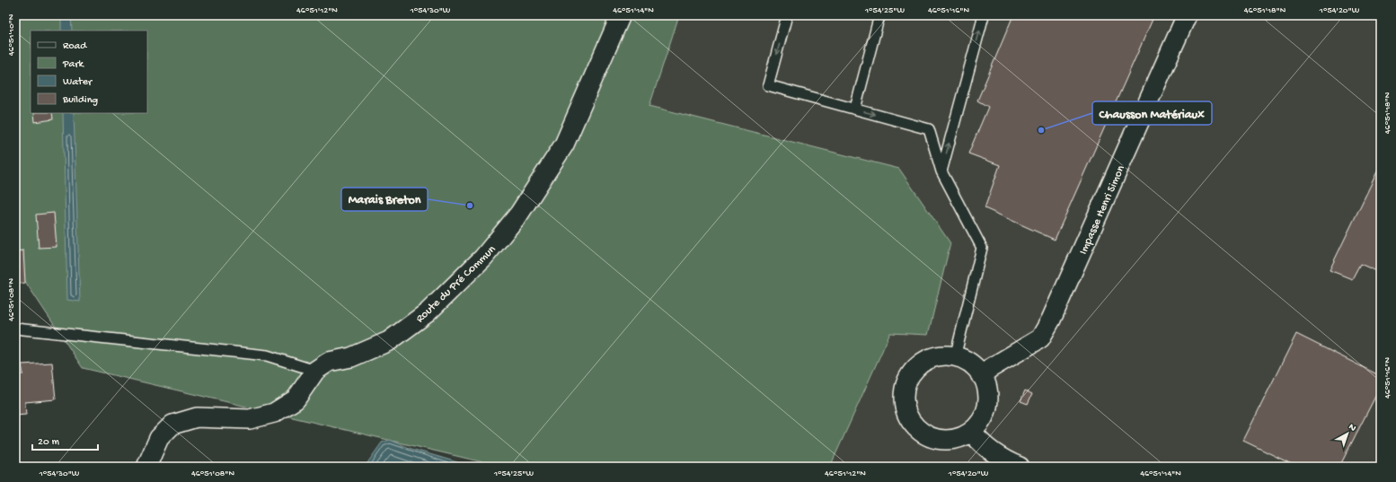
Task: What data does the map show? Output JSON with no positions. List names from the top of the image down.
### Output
{
  "streets": {
    "street": ["Impasse Henri Simon", "Route du Pré Commun"]
  },
  "places": ["Chausson Matériaux", "Marais Breton"],
  "legend": [
    "Road",
    "Park",
    "Water",
    "Building"
  ],
  "scale_bar": "20 m",
  "north": "top right",
  "coordinates": [
    "46°51'12\"N",
    "1°54'30\"W",
    "46°51'14\"N",
    "1°54'25\"W",
    "46°51'16\"N",
    "46°51'18\"N",
    "1°54'20\"W",
    "46°51'10\"N",
    "46°51'08\"N"
  ]
}
